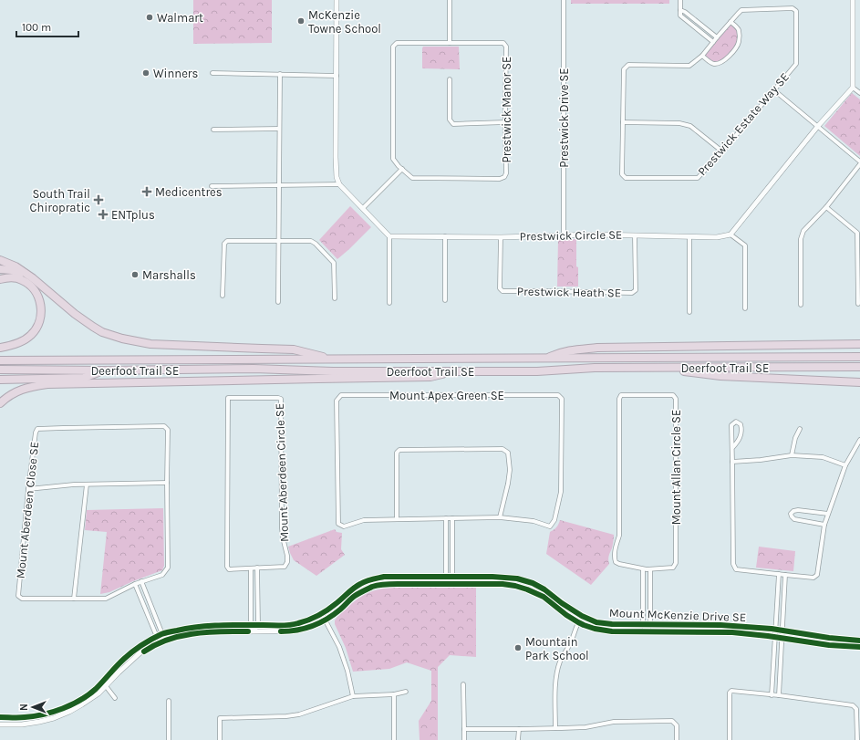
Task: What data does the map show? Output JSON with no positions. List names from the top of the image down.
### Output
{
  "streets": {
    "highway": ["Deerfoot Trail SE"],
    "street": [
      "Prestwick Manor SE",
      "Prestwick Drive SE",
      "Prestwick Estate Way SE",
      "Prestwick Circle SE",
      "Prestwick Heath SE",
      "Mount Apex Green SE",
      "Mount Allan Circle SE",
      "Mount Aberdeen Circle SE",
      "Mount Aberdeen Close SE",
      "Mount McKenzie Drive SE"
    ]
  },
  "crossings": [
    ["Prestwick Drive SE", "Prestwick Circle SE"],
    ["Prestwick Circle SE", "Prestwick Heath SE"]
  ],
  "places": {
    "other": [
      "Walmart",
      "McKenzie Towne School",
      "Winners",
      "Marshalls",
      "Mountain Park School"
    ],
    "health": ["Medicentres", "South Trail Chiropratic", "ENTplus"]
  },
  "scale_bar": "100 m",
  "north": "left"
}
